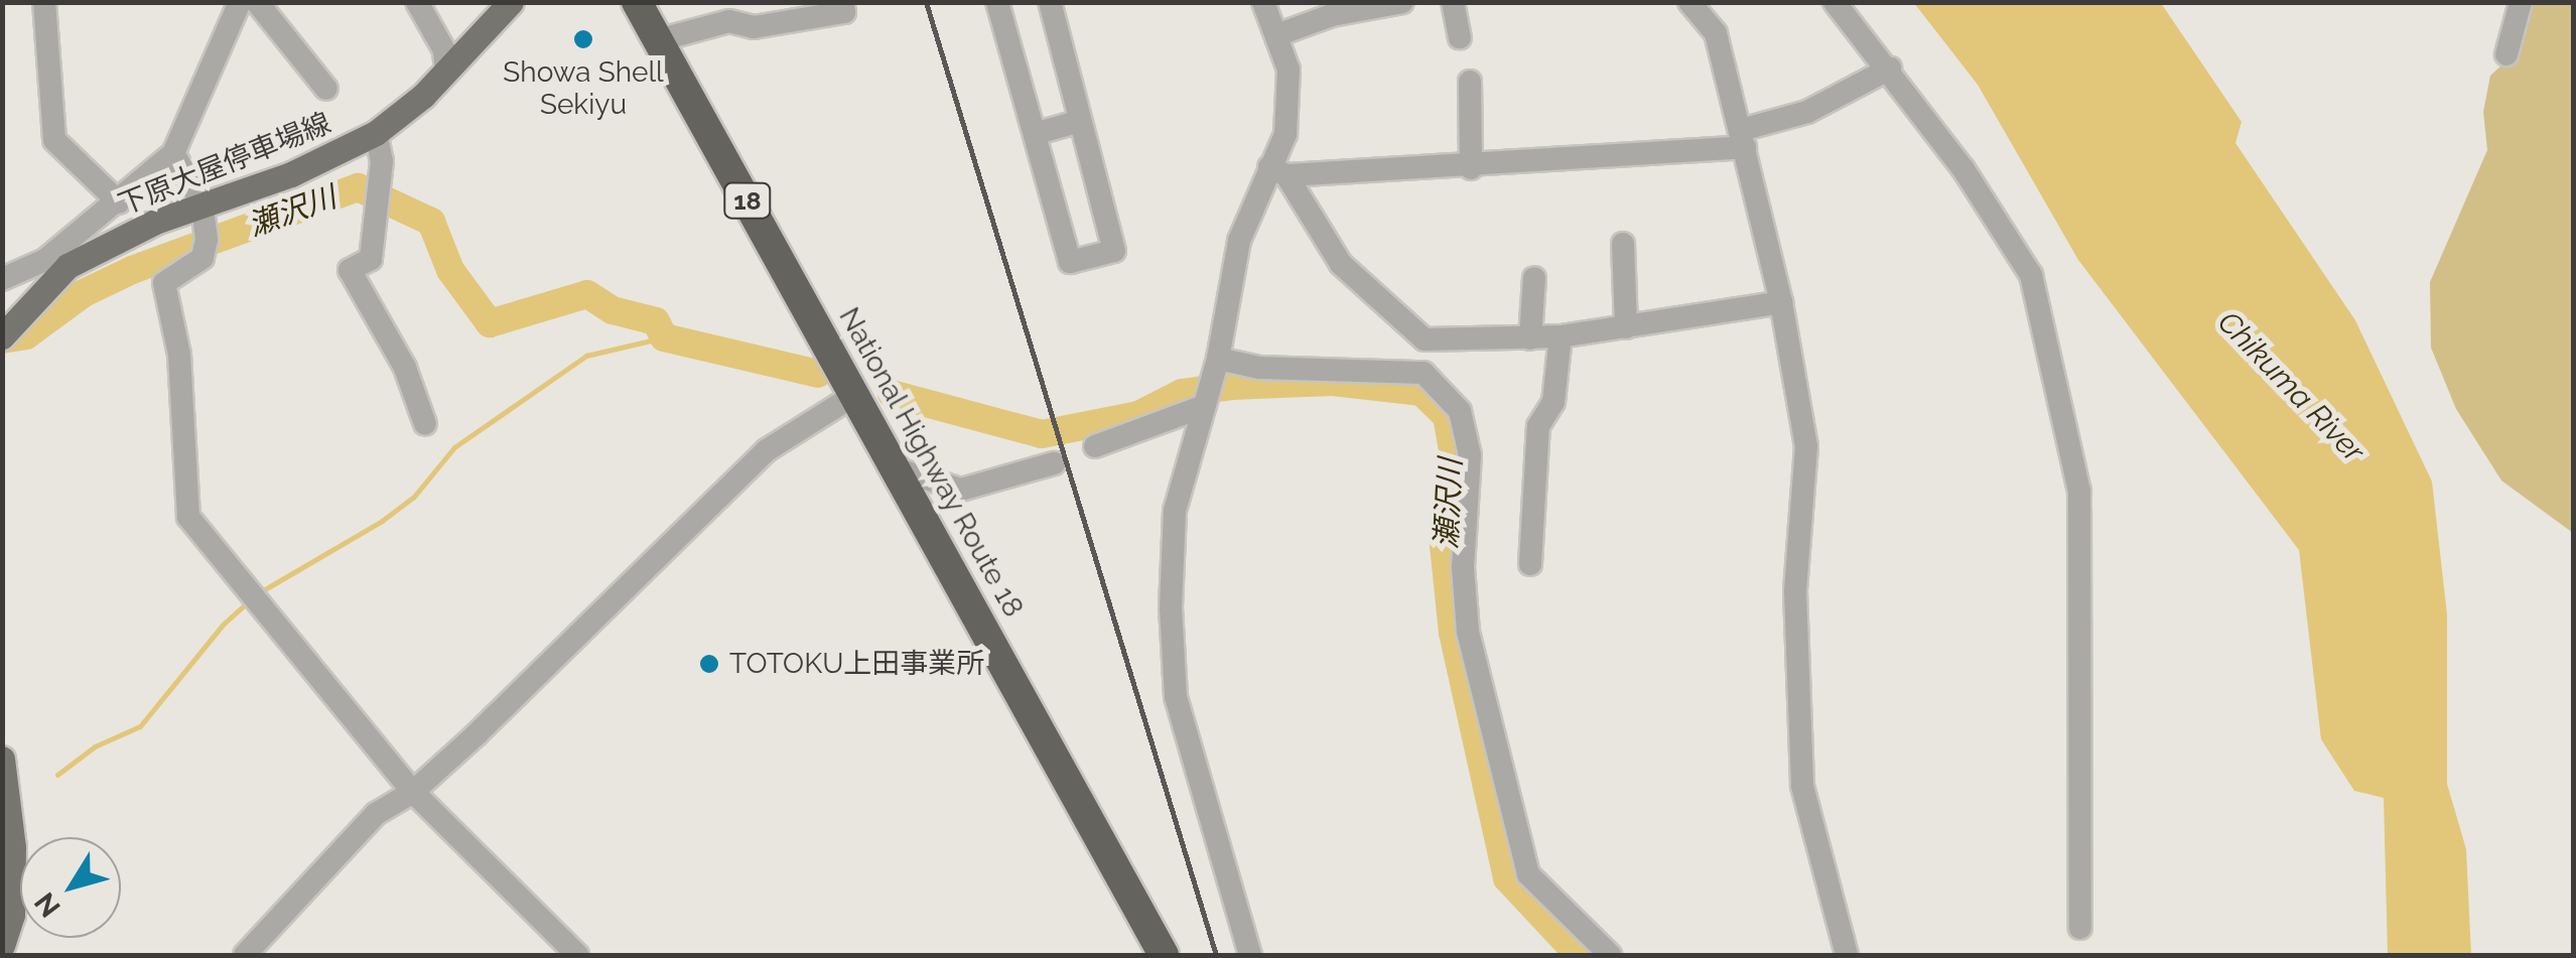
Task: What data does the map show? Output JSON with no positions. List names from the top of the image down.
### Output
{
  "streets": {
    "highway": ["18", "National Highway Route 18"],
    "main road": ["下原大屋停車場線"]
  },
  "water": ["瀬沢川", "Chikuma River"],
  "places": ["Showa Shell Sekiyu", "TOTOKU上田事業所"],
  "north": "bottom left"
}
